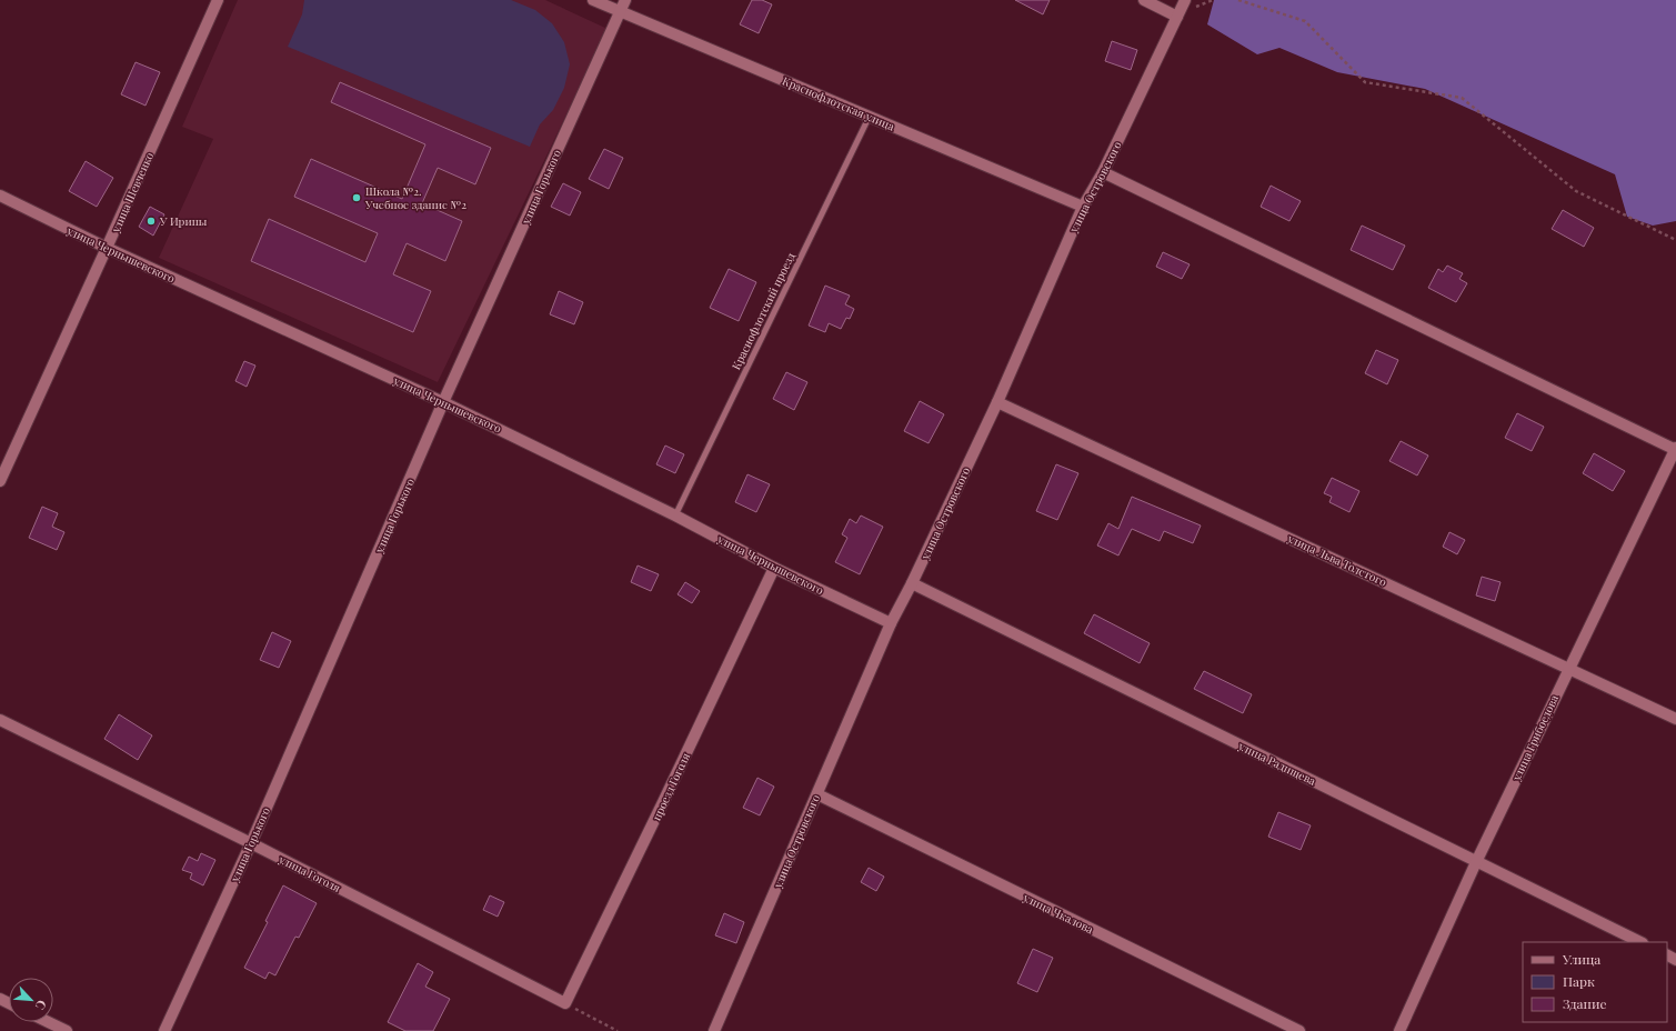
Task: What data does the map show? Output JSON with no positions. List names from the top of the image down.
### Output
{
  "streets": {
    "street": [
      "Краснофлотская улица",
      "улица Горького",
      "улица Островского",
      "улица Шевченко",
      "улица Чернышевского",
      "улица Льва Толстого",
      "улица Грибоедова",
      "улица Радищева",
      "проезд Гоголя",
      "улица Гоголя",
      "улица Чкалова"
    ],
    "lane": ["Краснофлотский проезд"]
  },
  "crossings": [
    ["Краснофлотская улица", "улица Горького"],
    ["Краснофлотская улица", "улица Островского"],
    ["Краснофлотская улица", "Краснофлотский проезд"],
    ["улица Горького", "улица Чернышевского"],
    ["улица Горького", "улица Гоголя"],
    ["улица Островского", "улица Чернышевского"],
    ["улица Островского", "улица Льва Толстого"],
    ["улица Островского", "улица Радищева"],
    ["улица Островского", "улица Чкалова"],
    ["улица Шевченко", "улица Чернышевского"],
    ["улица Чернышевского", "Краснофлотский проезд"],
    ["улица Чернышевского", "проезд Гоголя"],
    ["улица Льва Толстого", "улица Грибоедова"],
    ["улица Грибоедова", "улица Радищева"],
    ["проезд Гоголя", "улица Гоголя"]
  ],
  "places": ["Школа №2. Учебное здание №2", "У Ирины"],
  "legend": ["Улица", "Парк", "Здание"],
  "north": "bottom right"
}
